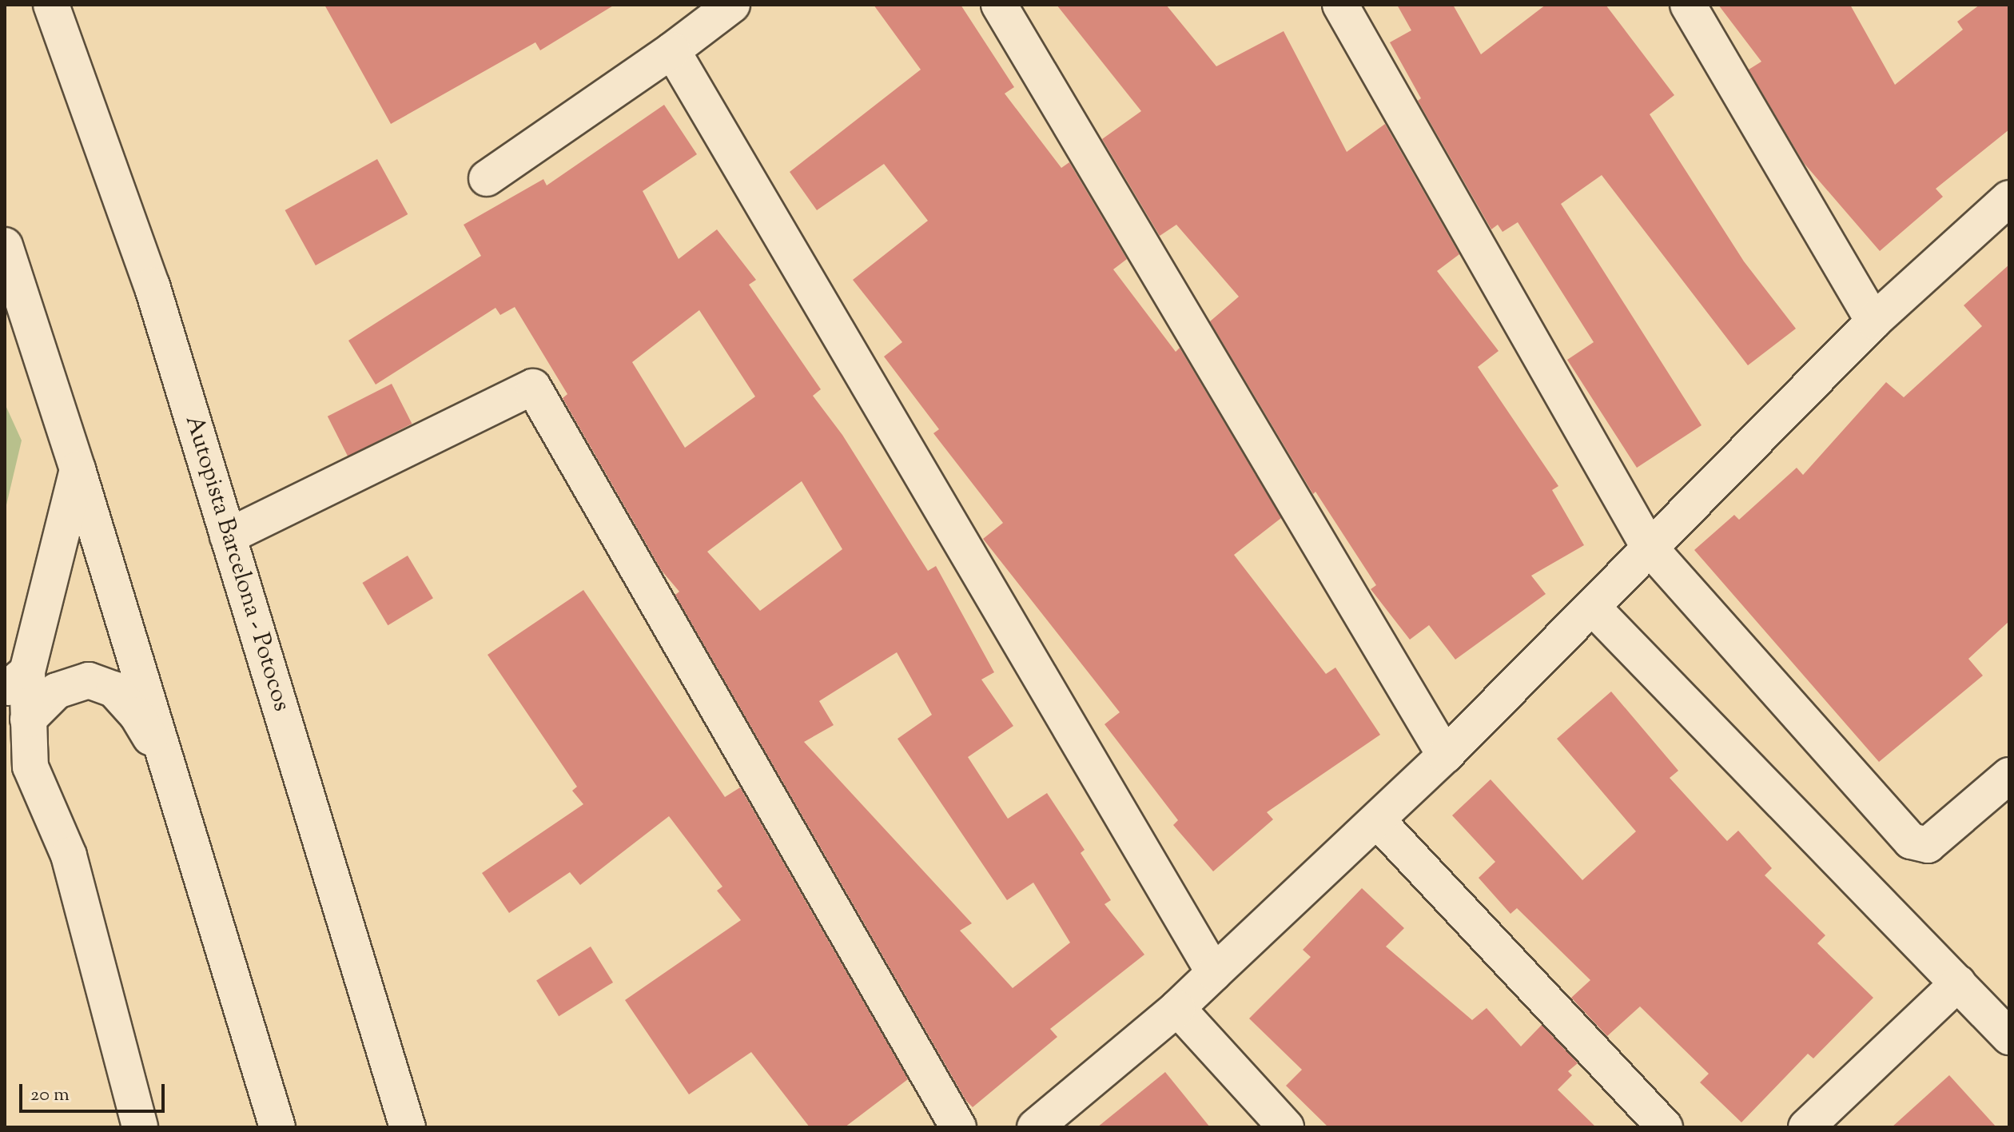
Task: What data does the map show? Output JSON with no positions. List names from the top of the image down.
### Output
{
  "streets": {
    "street": ["Autopista Barcelona - Potocos"]
  },
  "scale_bar": "20 m"
}
